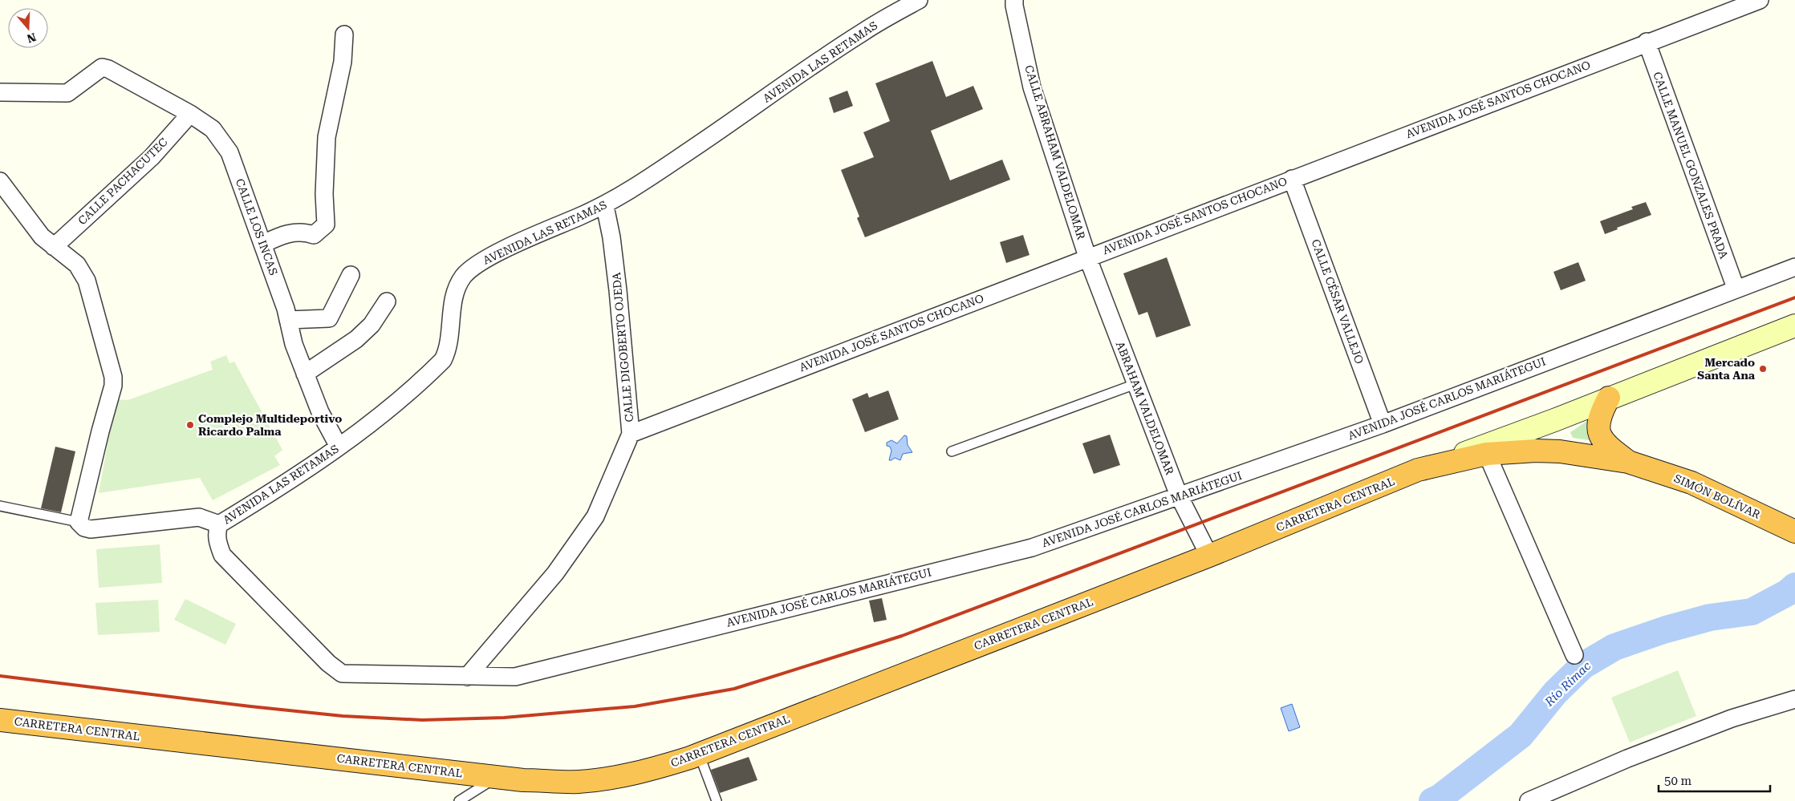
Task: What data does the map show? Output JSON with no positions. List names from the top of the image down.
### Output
{
  "streets": {
    "highway": ["SIMÓN BOLÍVAR", "CARRETERA CENTRAL"],
    "street": [
      "AVENIDA LAS RETAMAS",
      "AVENIDA JOSÉ SANTOS CHOCANO",
      "CALLE ABRAHAM VALDELOMAR",
      "CALLE MANUEL GONZALES PRADA",
      "CALLE PACHACUTEC",
      "CALLE LOS INCAS",
      "CALLE CÉSAR VALLEJO",
      "CALLE DIGOBERTO OJEDA",
      "AVENIDA JOSÉ CARLOS MARIÁTEGUI",
      "ABRAHAM VALDELOMAR"
    ]
  },
  "crossings": [
    ["AVENIDA LAS RETAMAS", "CALLE LOS INCAS"],
    ["AVENIDA LAS RETAMAS", "CALLE DIGOBERTO OJEDA"],
    ["AVENIDA LAS RETAMAS", "AVENIDA JOSÉ CARLOS MARIÁTEGUI"],
    ["AVENIDA JOSÉ SANTOS CHOCANO", "CALLE ABRAHAM VALDELOMAR"],
    ["AVENIDA JOSÉ SANTOS CHOCANO", "CALLE MANUEL GONZALES PRADA"],
    ["AVENIDA JOSÉ SANTOS CHOCANO", "CALLE CÉSAR VALLEJO"],
    ["AVENIDA JOSÉ SANTOS CHOCANO", "CALLE DIGOBERTO OJEDA"],
    ["AVENIDA JOSÉ SANTOS CHOCANO", "ABRAHAM VALDELOMAR"],
    ["CALLE ABRAHAM VALDELOMAR", "ABRAHAM VALDELOMAR"],
    ["CALLE MANUEL GONZALES PRADA", "AVENIDA JOSÉ CARLOS MARIÁTEGUI"],
    ["CALLE PACHACUTEC", "CALLE LOS INCAS"],
    ["CALLE CÉSAR VALLEJO", "AVENIDA JOSÉ CARLOS MARIÁTEGUI"],
    ["CALLE DIGOBERTO OJEDA", "AVENIDA JOSÉ CARLOS MARIÁTEGUI"],
    ["AVENIDA JOSÉ CARLOS MARIÁTEGUI", "ABRAHAM VALDELOMAR"],
    ["ABRAHAM VALDELOMAR", "CARRETERA CENTRAL"],
    ["SIMÓN BOLÍVAR", "CARRETERA CENTRAL"]
  ],
  "water": ["Río Rímac"],
  "places": ["Mercado Santa Ana", "Complejo Multideportivo Ricardo Palma"],
  "scale_bar": "50 m",
  "north": "bottom"
}
